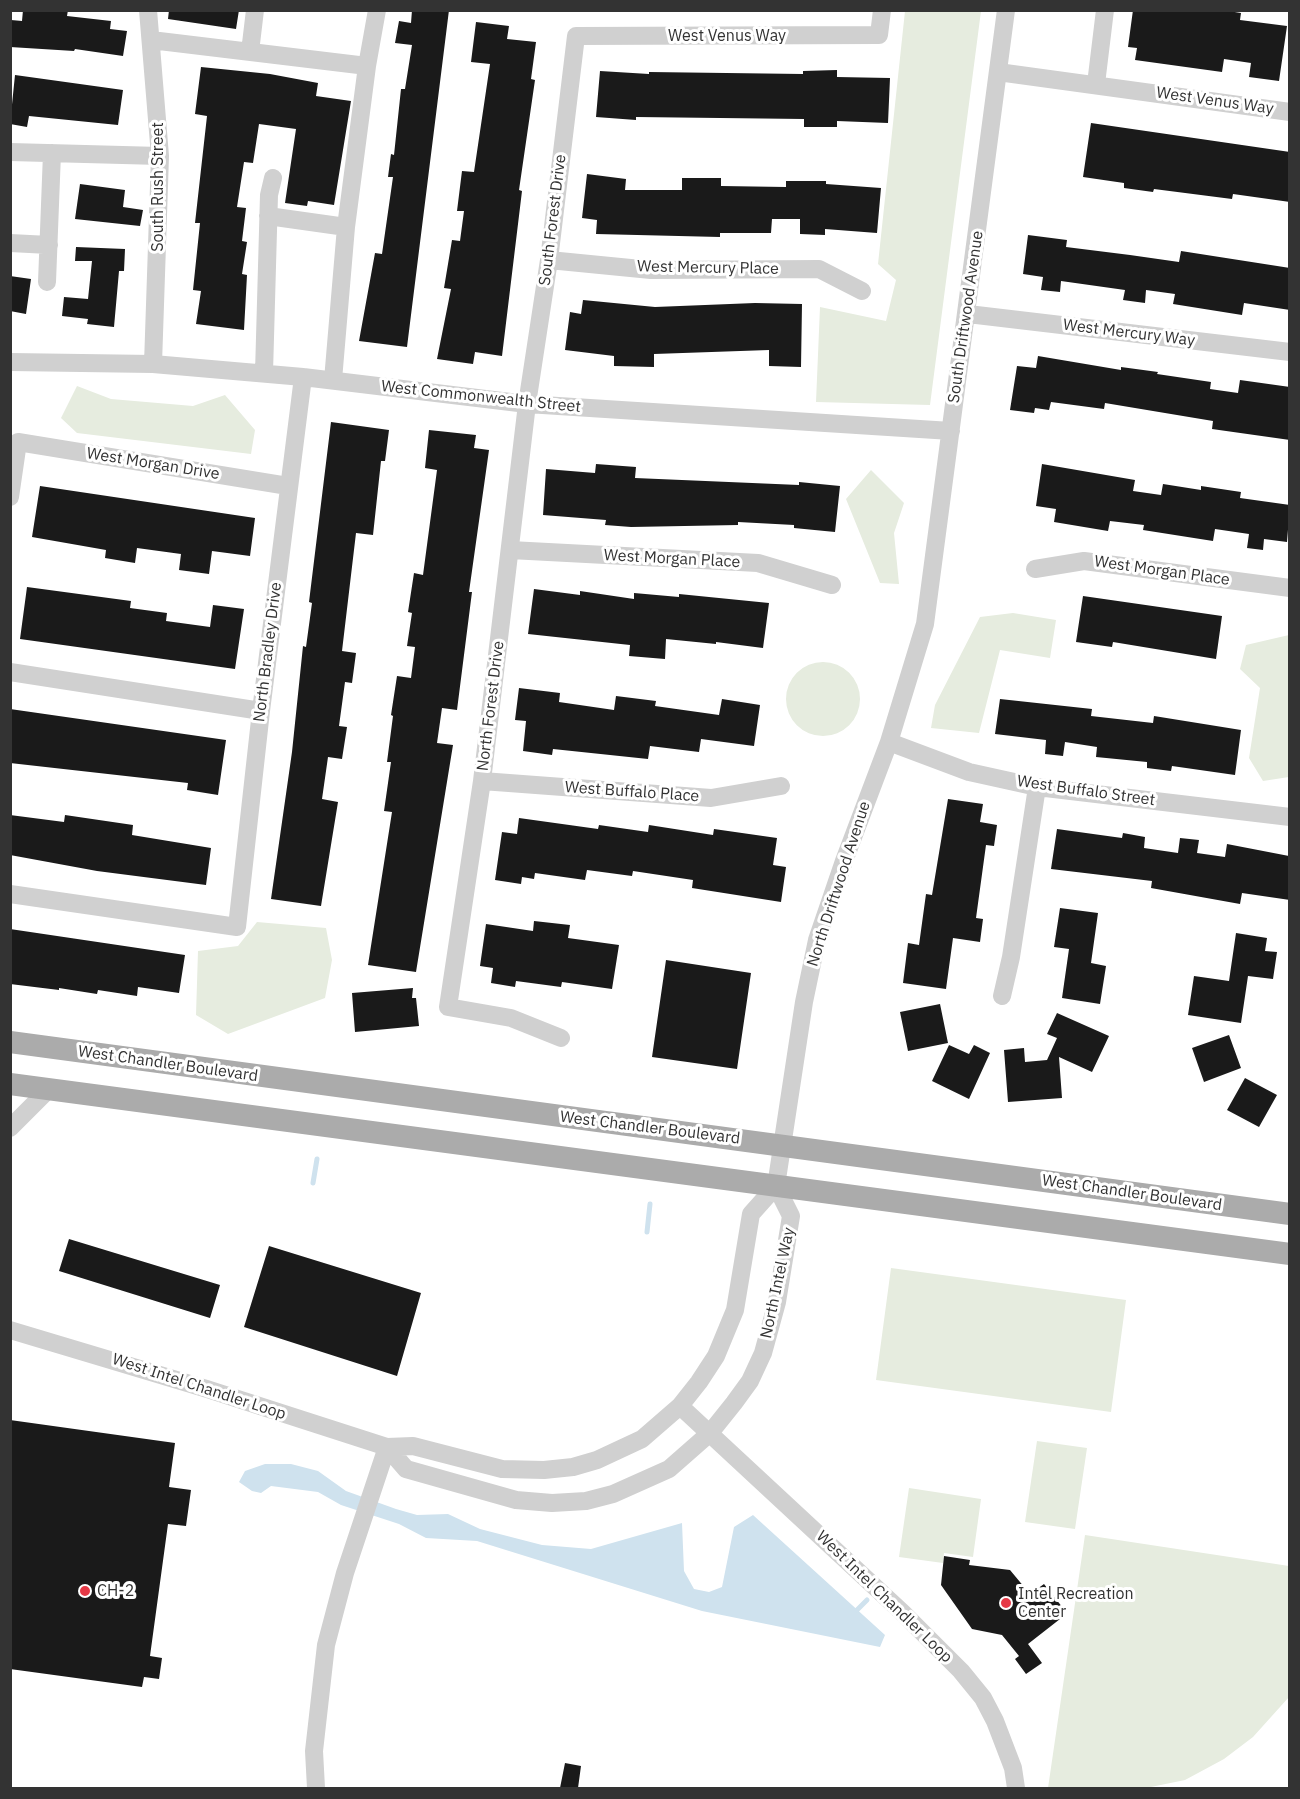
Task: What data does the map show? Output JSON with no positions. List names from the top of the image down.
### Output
{
  "streets": {
    "main road": ["West Chandler Boulevard"],
    "street": [
      "West Venus Way",
      "South Rush Street",
      "South Forest Drive",
      "West Mercury Place",
      "South Driftwood Avenue",
      "West Mercury Way",
      "West Commonwealth Street",
      "West Morgan Drive",
      "West Morgan Place",
      "North Bradley Drive",
      "North Forest Drive",
      "West Buffalo Street",
      "West Buffalo Place",
      "North Driftwood Avenue",
      "North Intel Way",
      "West Intel Chandler Loop"
    ]
  },
  "crossings": [
    ["West Venus Way", "South Forest Drive"],
    ["West Venus Way", "South Driftwood Avenue"],
    ["South Rush Street", "West Commonwealth Street"],
    ["South Forest Drive", "West Mercury Place"],
    ["South Forest Drive", "West Commonwealth Street"],
    ["South Forest Drive", "North Forest Drive"],
    ["South Driftwood Avenue", "West Mercury Way"],
    ["South Driftwood Avenue", "West Commonwealth Street"],
    ["South Driftwood Avenue", "North Driftwood Avenue"],
    ["West Commonwealth Street", "North Bradley Drive"],
    ["West Commonwealth Street", "North Forest Drive"],
    ["West Morgan Drive", "North Bradley Drive"],
    ["West Morgan Place", "North Forest Drive"],
    ["North Forest Drive", "West Buffalo Place"],
    ["West Buffalo Street", "North Driftwood Avenue"],
    ["North Driftwood Avenue", "West Chandler Boulevard"],
    ["North Driftwood Avenue", "North Intel Way"],
    ["North Intel Way", "West Intel Chandler Loop"]
  ],
  "places": ["CH-2", "Intel Recreation Center"]
}
